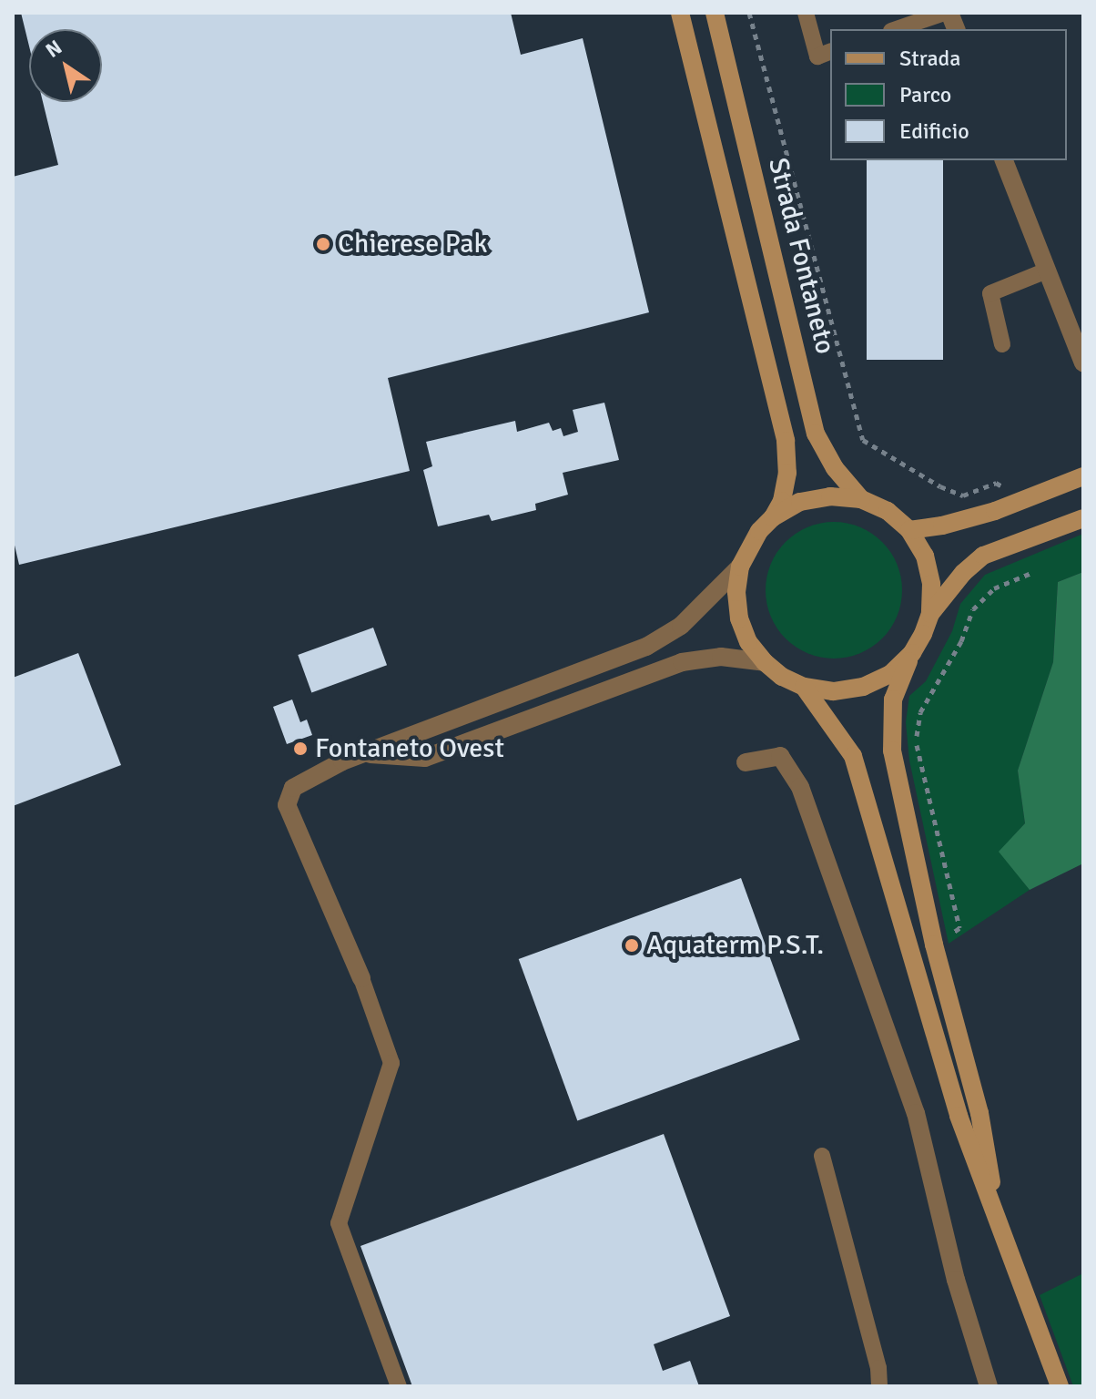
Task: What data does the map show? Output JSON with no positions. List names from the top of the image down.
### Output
{
  "streets": {
    "street": ["Strada Fontaneto"]
  },
  "places": ["Chierese Pak", "Fontaneto Ovest", "Aquaterm P.S.T."],
  "legend": ["Strada", "Parco", "Edificio"],
  "north": "top left"
}
